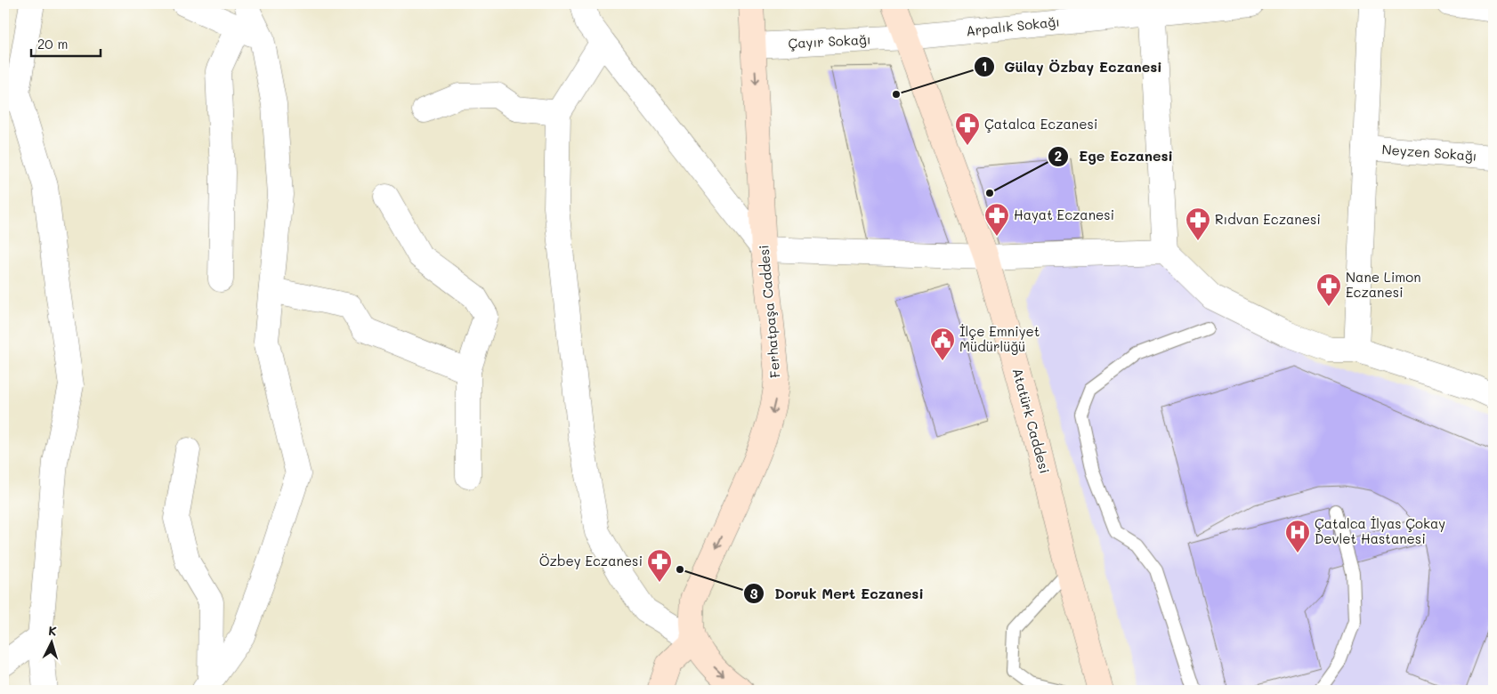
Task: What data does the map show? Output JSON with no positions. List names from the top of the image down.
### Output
{
  "streets": {
    "main road": ["Ferhatpaşa Caddesi", "Atatürk Caddesi"],
    "street": ["Arpalık Sokağı", "Çayır Sokağı", "Neyzen Sokağı"]
  },
  "crossings": [
    ["Arpalık Sokağı", "Çayır Sokağı"],
    ["Arpalık Sokağı", "Atatürk Caddesi"],
    ["Çayır Sokağı", "Ferhatpaşa Caddesi"],
    ["Çayır Sokağı", "Atatürk Caddesi"]
  ],
  "one_way": ["Ferhatpaşa Caddesi"],
  "places": {
    "other": ["Gülay Özbay Eczanesi", "Ege Eczanesi", "Doruk Mert Eczanesi"],
    "pharmacy": [
      "Çatalca Eczanesi",
      "Hayat Eczanesi",
      "Rıdvan Eczanesi",
      "Nane Limon Eczanesi",
      "Özbey Eczanesi"
    ],
    "public building": ["İlçe Emniyet Müdürlüğü"],
    "hospital": ["Çatalca İlyas Çokay Devlet Hastanesi"]
  },
  "scale_bar": "20 m",
  "north": "top"
}
